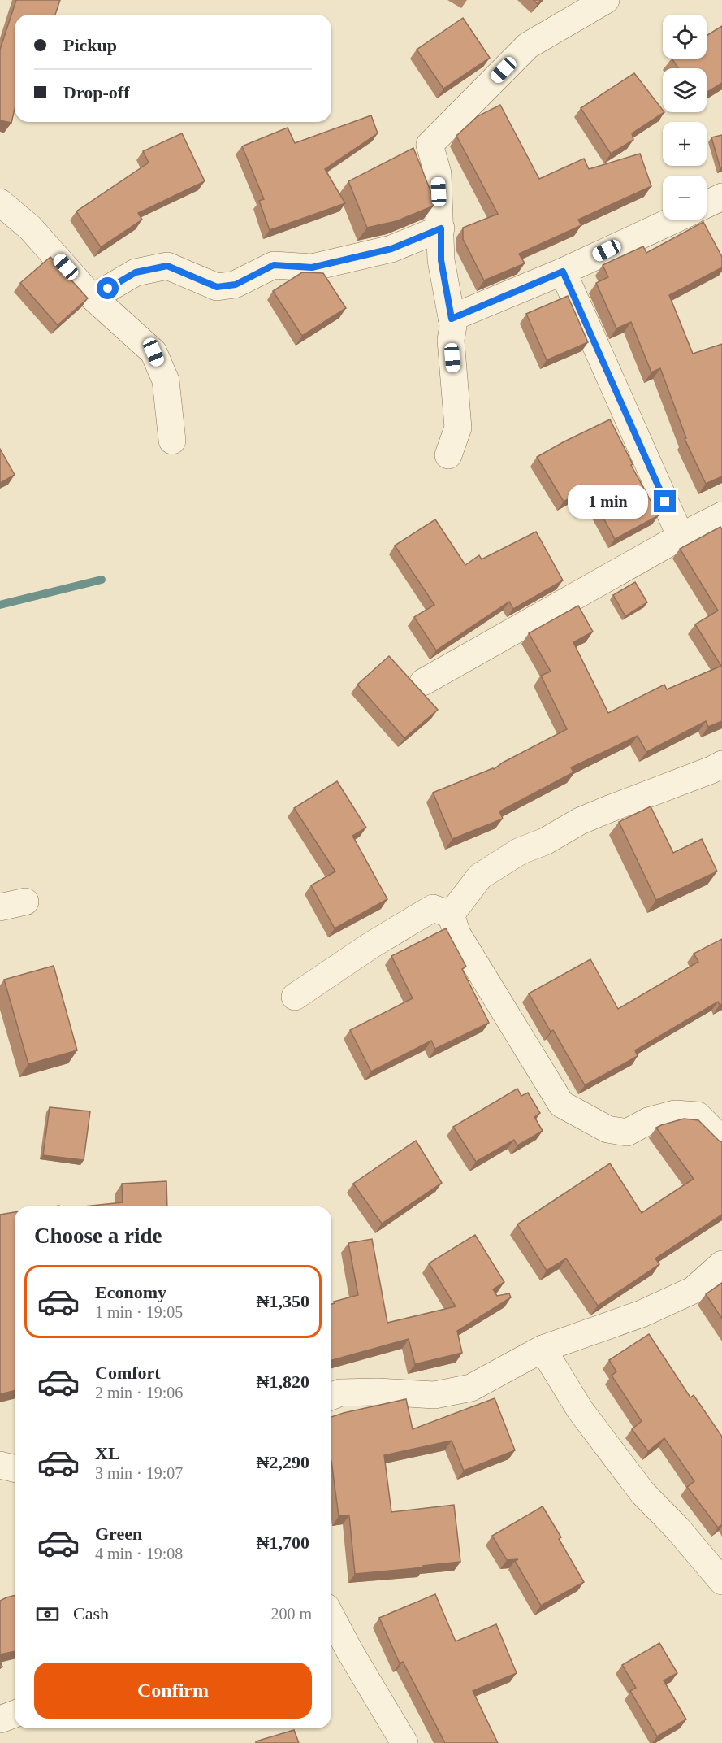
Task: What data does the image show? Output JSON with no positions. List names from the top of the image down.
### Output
{
  "page": {
    "map_buttons": ["+", "−"],
    "banner": ["Pickup", "Drop-off"],
    "bubble": "1 min",
    "heading": "Choose a ride",
    "list": [
      {
        "name": "Economy",
        "note": "1 min · 19:05",
        "value": "₦1,350"
      },
      {
        "name": "Comfort",
        "note": "2 min · 19:06",
        "value": "₦1,820"
      },
      {
        "name": "XL",
        "note": "3 min · 19:07",
        "value": "₦2,290"
      },
      {
        "name": "Green",
        "note": "4 min · 19:08",
        "value": "₦1,700"
      }
    ],
    "pay": ["Cash", "200 m"],
    "buttons": "Confirm"
  }
}
